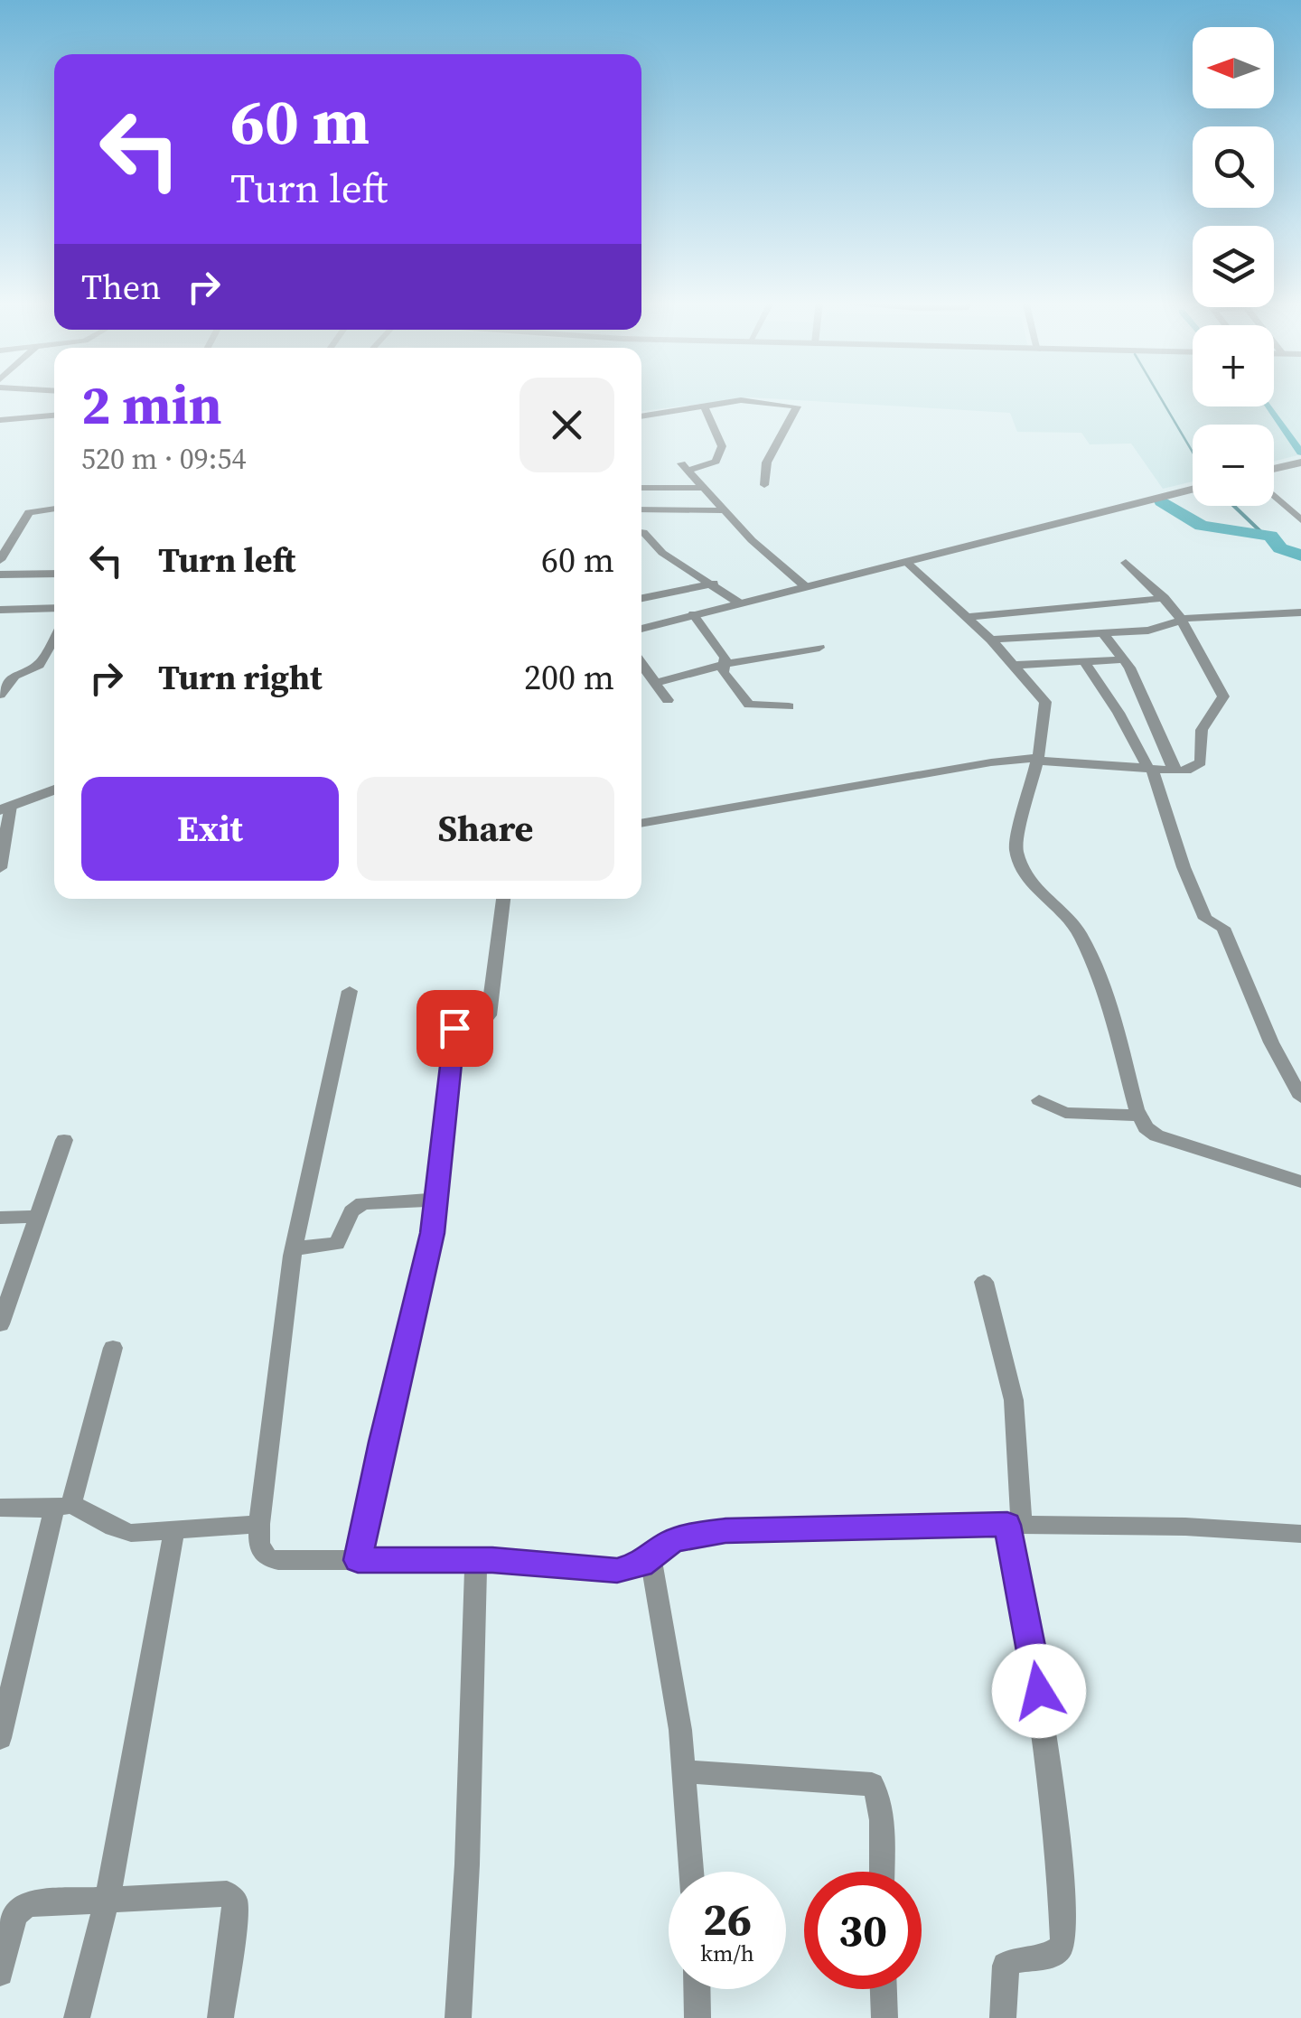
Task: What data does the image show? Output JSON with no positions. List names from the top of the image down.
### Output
{
  "north": "left",
  "page": {
    "map_buttons": ["+", "−"],
    "turn": ["60 m", "Turn left"],
    "then": "Then",
    "heading": ["2 min", "520 m · 09:54"],
    "list": [
      {
        "name": "Turn left",
        "value": "60 m"
      },
      {
        "name": "Turn right",
        "value": "200 m"
      }
    ],
    "buttons": ["Exit", "Share"],
    "speed": "26 km/h",
    "limit": "30"
  }
}
